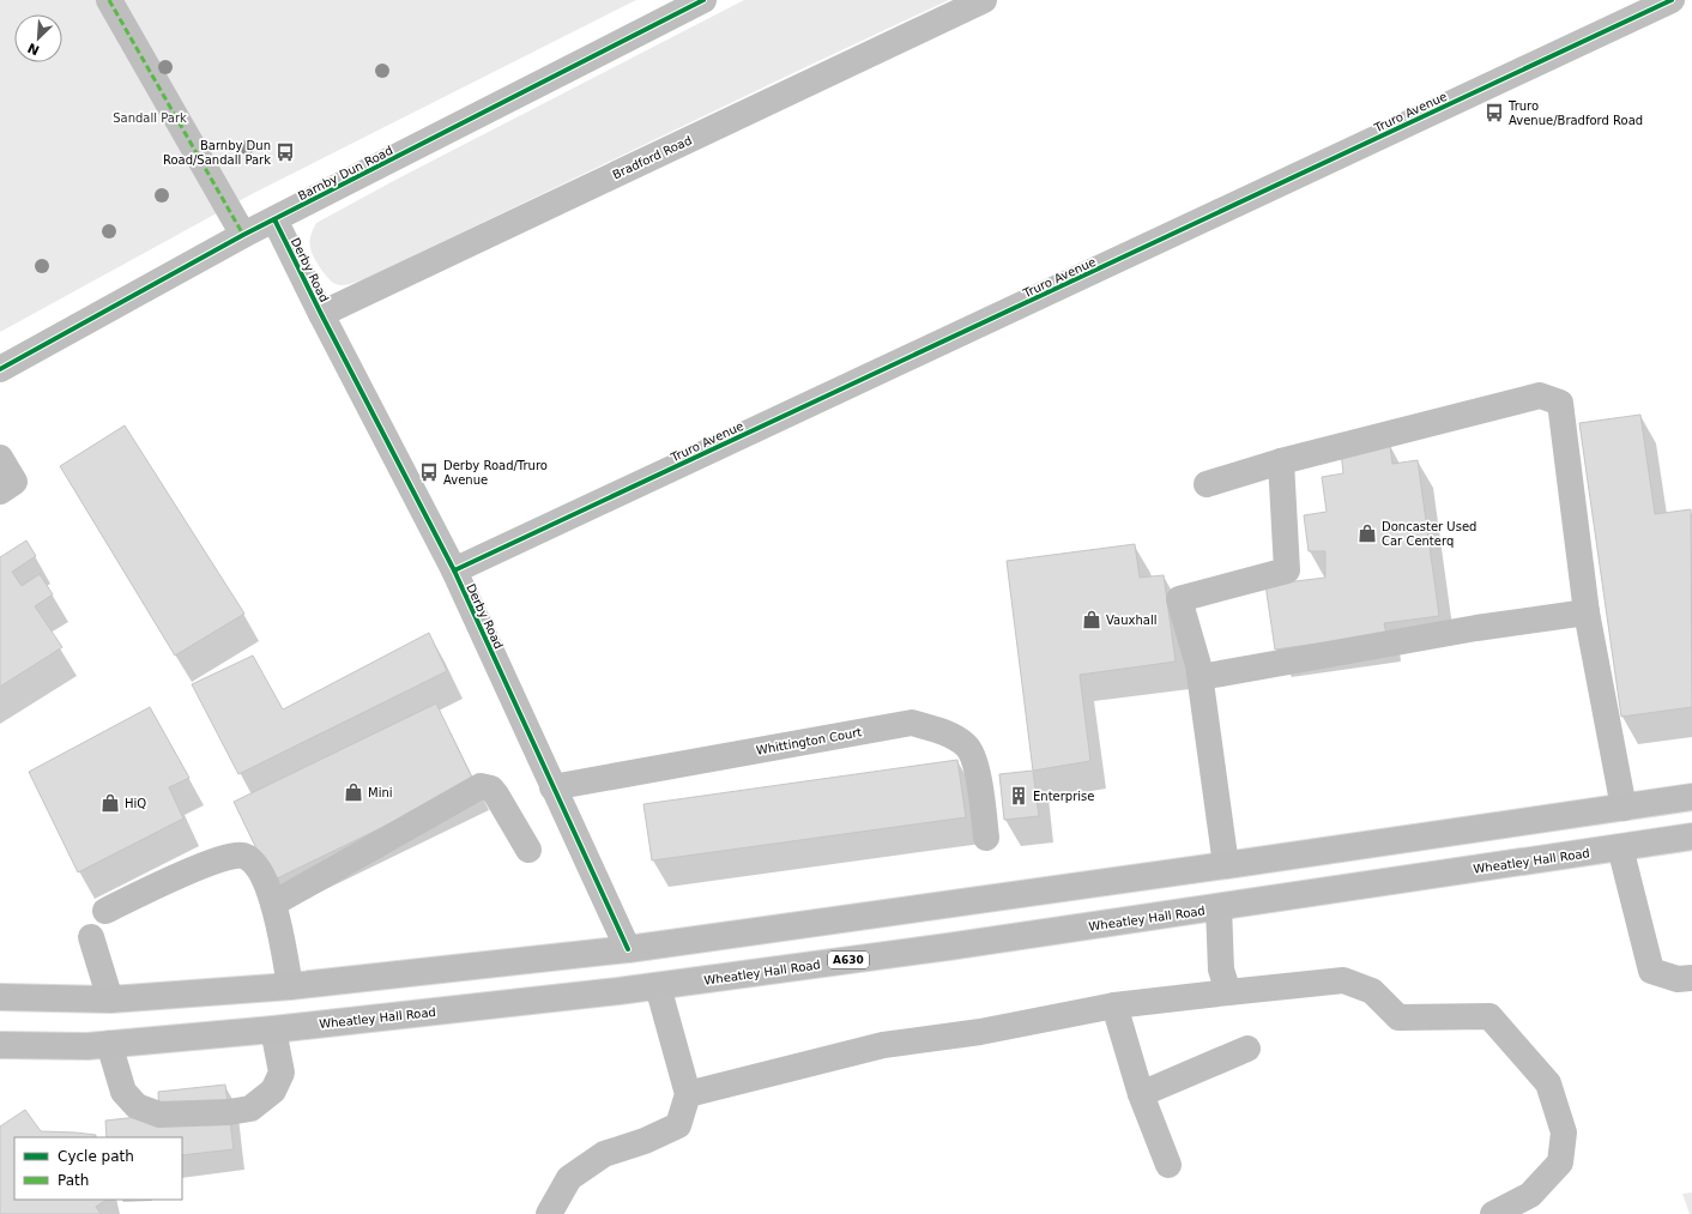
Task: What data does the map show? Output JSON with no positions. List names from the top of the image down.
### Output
{
  "streets": {
    "highway": ["Wheatley Hall Road", "A630"],
    "street": [
      "Truro Avenue",
      "Bradford Road",
      "Barnby Dun Road",
      "Derby Road",
      "Whittington Court"
    ]
  },
  "crossings": [
    ["Truro Avenue", "Derby Road"],
    ["Bradford Road", "Derby Road"],
    ["Barnby Dun Road", "Derby Road"],
    ["Derby Road", "Whittington Court"]
  ],
  "parks": ["Sandall Park"],
  "places": {
    "bus stop": ["Truro Avenue/Bradford Road", "Barnby Dun Road/Sandall Park", "Derby Road/Truro Avenue"],
    "shop": [
      "Doncaster Used Car Centerq",
      "Vauxhall",
      "Mini",
      "HiQ"
    ],
    "building": ["Enterprise"]
  },
  "legend": ["Cycle path", "Path"],
  "north": "bottom left"
}
